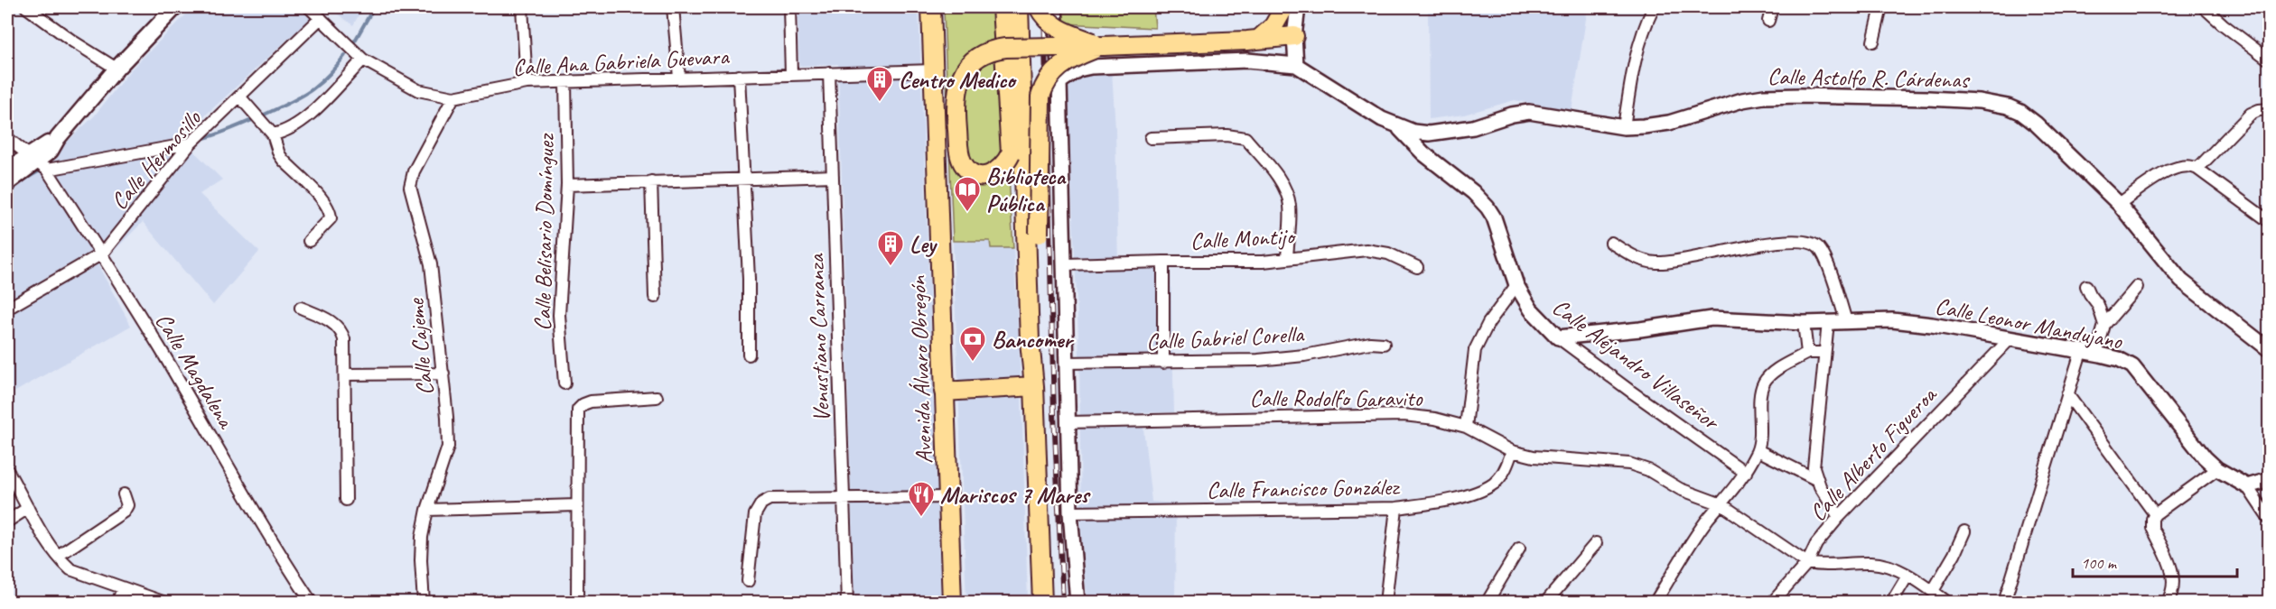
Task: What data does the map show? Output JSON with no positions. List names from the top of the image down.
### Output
{
  "streets": {
    "highway": ["Avenida Álvaro Obregón"],
    "street": [
      "Calle Ana Gabriela Guevara",
      "Calle Astolfo R. Cárdenas",
      "Calle Hermosillo",
      "Calle Belisario Domínguez",
      "Calle Montijo",
      "Calle Leonor Mandujano",
      "Calle Gabriel Corella",
      "Venustiano Carranza",
      "Calle Cajeme",
      "Calle Alejandro Villaseñor",
      "Calle Magdalena",
      "Calle Rodolfo Garavito",
      "Calle Alberto Figueroa",
      "Calle Francisco González"
    ]
  },
  "crossings": [
    ["Calle Ana Gabriela Guevara", "Calle Hermosillo"],
    ["Calle Ana Gabriela Guevara", "Calle Belisario Domínguez"],
    ["Calle Ana Gabriela Guevara", "Venustiano Carranza"],
    ["Calle Ana Gabriela Guevara", "Calle Cajeme"],
    ["Calle Ana Gabriela Guevara", "Avenida Álvaro Obregón"],
    ["Calle Astolfo R. Cárdenas", "Calle Alejandro Villaseñor"],
    ["Calle Hermosillo", "Calle Magdalena"],
    ["Calle Leonor Mandujano", "Calle Alejandro Villaseñor"],
    ["Calle Leonor Mandujano", "Calle Alberto Figueroa"],
    ["Calle Rodolfo Garavito", "Calle Alberto Figueroa"],
    ["Calle Rodolfo Garavito", "Calle Francisco González"]
  ],
  "places": {
    "building": ["Centro Medico", "Ley"],
    "library": ["Biblioteca Pública"],
    "bank": ["Bancomer"],
    "restaurant": ["Mariscos 7 Mares"]
  },
  "scale_bar": "100 m"
}
